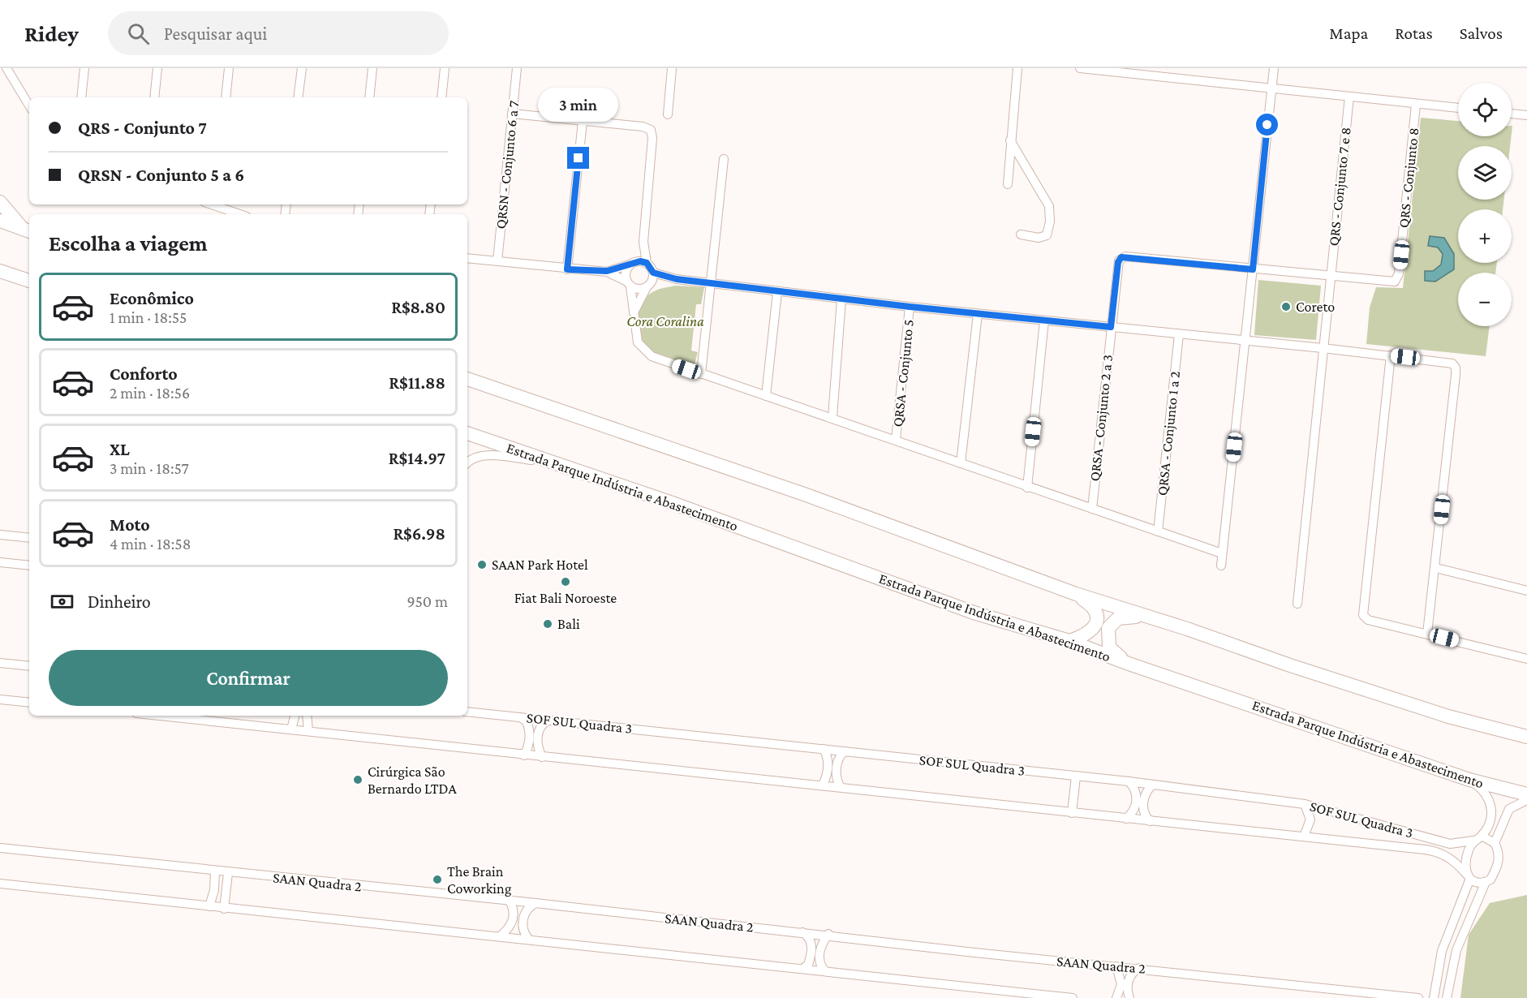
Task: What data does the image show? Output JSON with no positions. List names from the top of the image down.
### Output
{
  "streets": {
    "highway": ["Estrada Parque Indústria e Abastecimento"],
    "street": [
      "QRSN - Conjunto 6 a 7",
      "QRS - Conjunto 8",
      "QRS - Conjunto 7 e 8",
      "QRSA - Conjunto 5",
      "QRSA - Conjunto 2 a 3",
      "QRSA - Conjunto 1 a 2",
      "SOF SUL Quadra 3",
      "SAAN Quadra 2"
    ]
  },
  "crossings": [
    ["QRS - Conjunto 8", "QRS - Conjunto 7 e 8"]
  ],
  "parks": ["Cora Coralina"],
  "places": [
    "Coreto",
    "SAAN Park Hotel",
    "Fiat Bali Noroeste",
    "Bali",
    "Cirúrgica São Bernardo LTDA",
    "The Brain Coworking"
  ],
  "page": {
    "header": "Ridey",
    "search": "Pesquisar aqui",
    "nav": ["Mapa", "Rotas", "Salvos"],
    "map_buttons": ["+", "−"],
    "bubble": "3 min",
    "banner": ["QRS - Conjunto 7", "QRSN - Conjunto 5 a 6"],
    "heading": "Escolha a viagem",
    "list": [
      {
        "name": "Econômico",
        "note": "1 min · 18:55",
        "value": "R$8.80"
      },
      {
        "name": "Conforto",
        "note": "2 min · 18:56",
        "value": "R$11.88"
      },
      {
        "name": "XL",
        "note": "3 min · 18:57",
        "value": "R$14.97"
      },
      {
        "name": "Moto",
        "note": "4 min · 18:58",
        "value": "R$6.98"
      }
    ],
    "pay": ["Dinheiro", "950 m"],
    "buttons": "Confirmar"
  }
}
